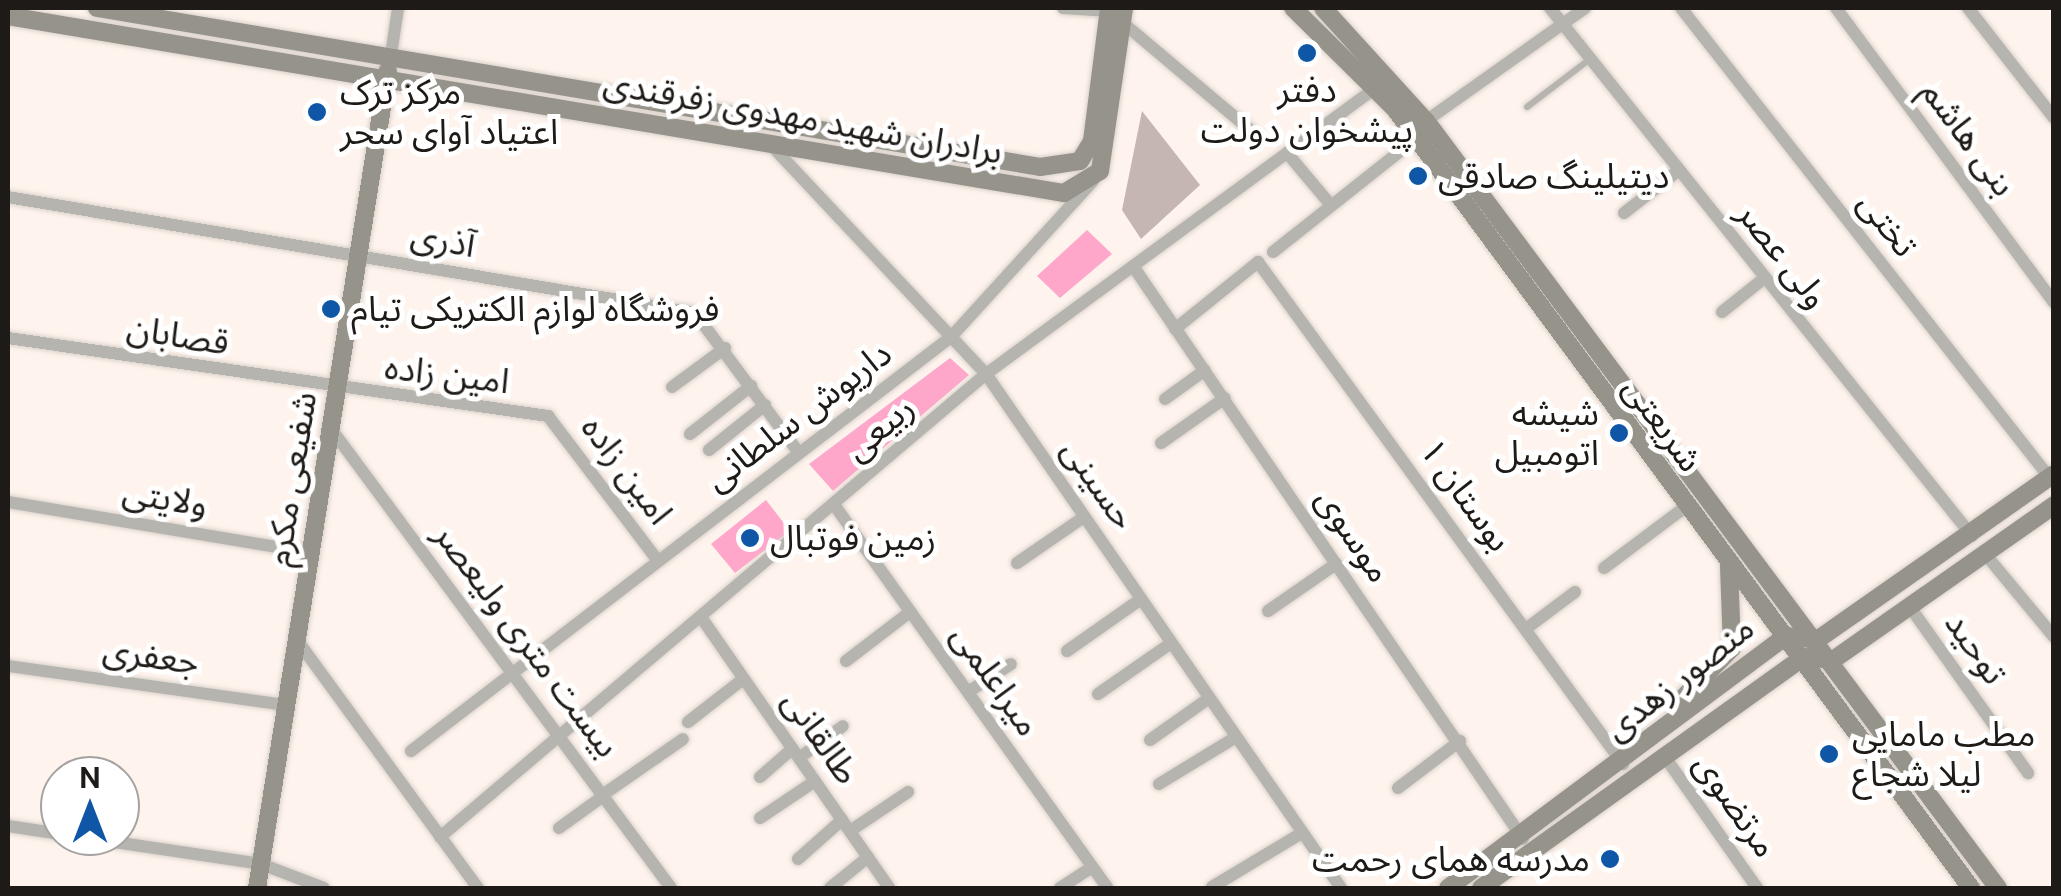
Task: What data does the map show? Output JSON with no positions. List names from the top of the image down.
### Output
{
  "streets": {
    "main road": [
      "برادران شهید مهدوی زفرقندی",
      "شریعتی",
      "شفیعی مکرم",
      "منصور زهدی"
    ],
    "street": [
      "بنی هاشم",
      "تختی",
      "آذری",
      "ولی عصر",
      "قصابان",
      "امين زاده",
      "داریوش سلطانی",
      "ربیعی",
      "امین زاده",
      "حسینی",
      "بوستان ۱",
      "ولایتی",
      "موسوی",
      "بیست متری ولیعصر",
      "توحید",
      "جعفری",
      "میراعلمی",
      "طالقانی",
      "مرتضوی"
    ]
  },
  "crossings": [
    ["برادران شهید مهدوی زفرقندی", "داریوش سلطانی"],
    ["برادران شهید مهدوی زفرقندی", "شفیعی مکرم"],
    ["برادران شهید مهدوی زفرقندی", "حسینی"],
    ["آذری", "داریوش سلطانی"],
    ["آذری", "شفیعی مکرم"],
    ["قصابان", "امين زاده"],
    ["قصابان", "شفیعی مکرم"],
    ["امين زاده", "امین زاده"],
    ["امين زاده", "شفیعی مکرم"],
    ["داریوش سلطانی", "امین زاده"],
    ["داریوش سلطانی", "حسینی"],
    ["داریوش سلطانی", "بیست متری ولیعصر"],
    ["شریعتی", "ربیعی"],
    ["شریعتی", "منصور زهدی"],
    ["ربیعی", "حسینی"],
    ["ربیعی", "موسوی"],
    ["ربیعی", "بیست متری ولیعصر"],
    ["ربیعی", "میراعلمی"],
    ["ربیعی", "طالقانی"],
    ["شفیعی مکرم", "ولایتی"],
    ["شفیعی مکرم", "بیست متری ولیعصر"],
    ["شفیعی مکرم", "جعفری"],
    ["بوستان ۱", "موسوی"],
    ["بوستان ۱", "منصور زهدی"],
    ["موسوی", "منصور زهدی"],
    ["منصور زهدی", "مرتضوی"]
  ],
  "places": [
    "دفتر پیشخوان دولت",
    "مرکز ترک اعتیاد آوای سحر",
    "دیتیلینگ صادقی",
    "فروشگاه لوازم الکتریکی تیام",
    "شیشه اتومبیل",
    "زمین فوتبال",
    "مطب مامایی لیلا شجاع",
    "مدرسه همای رحمت"
  ],
  "north": "top"
}
